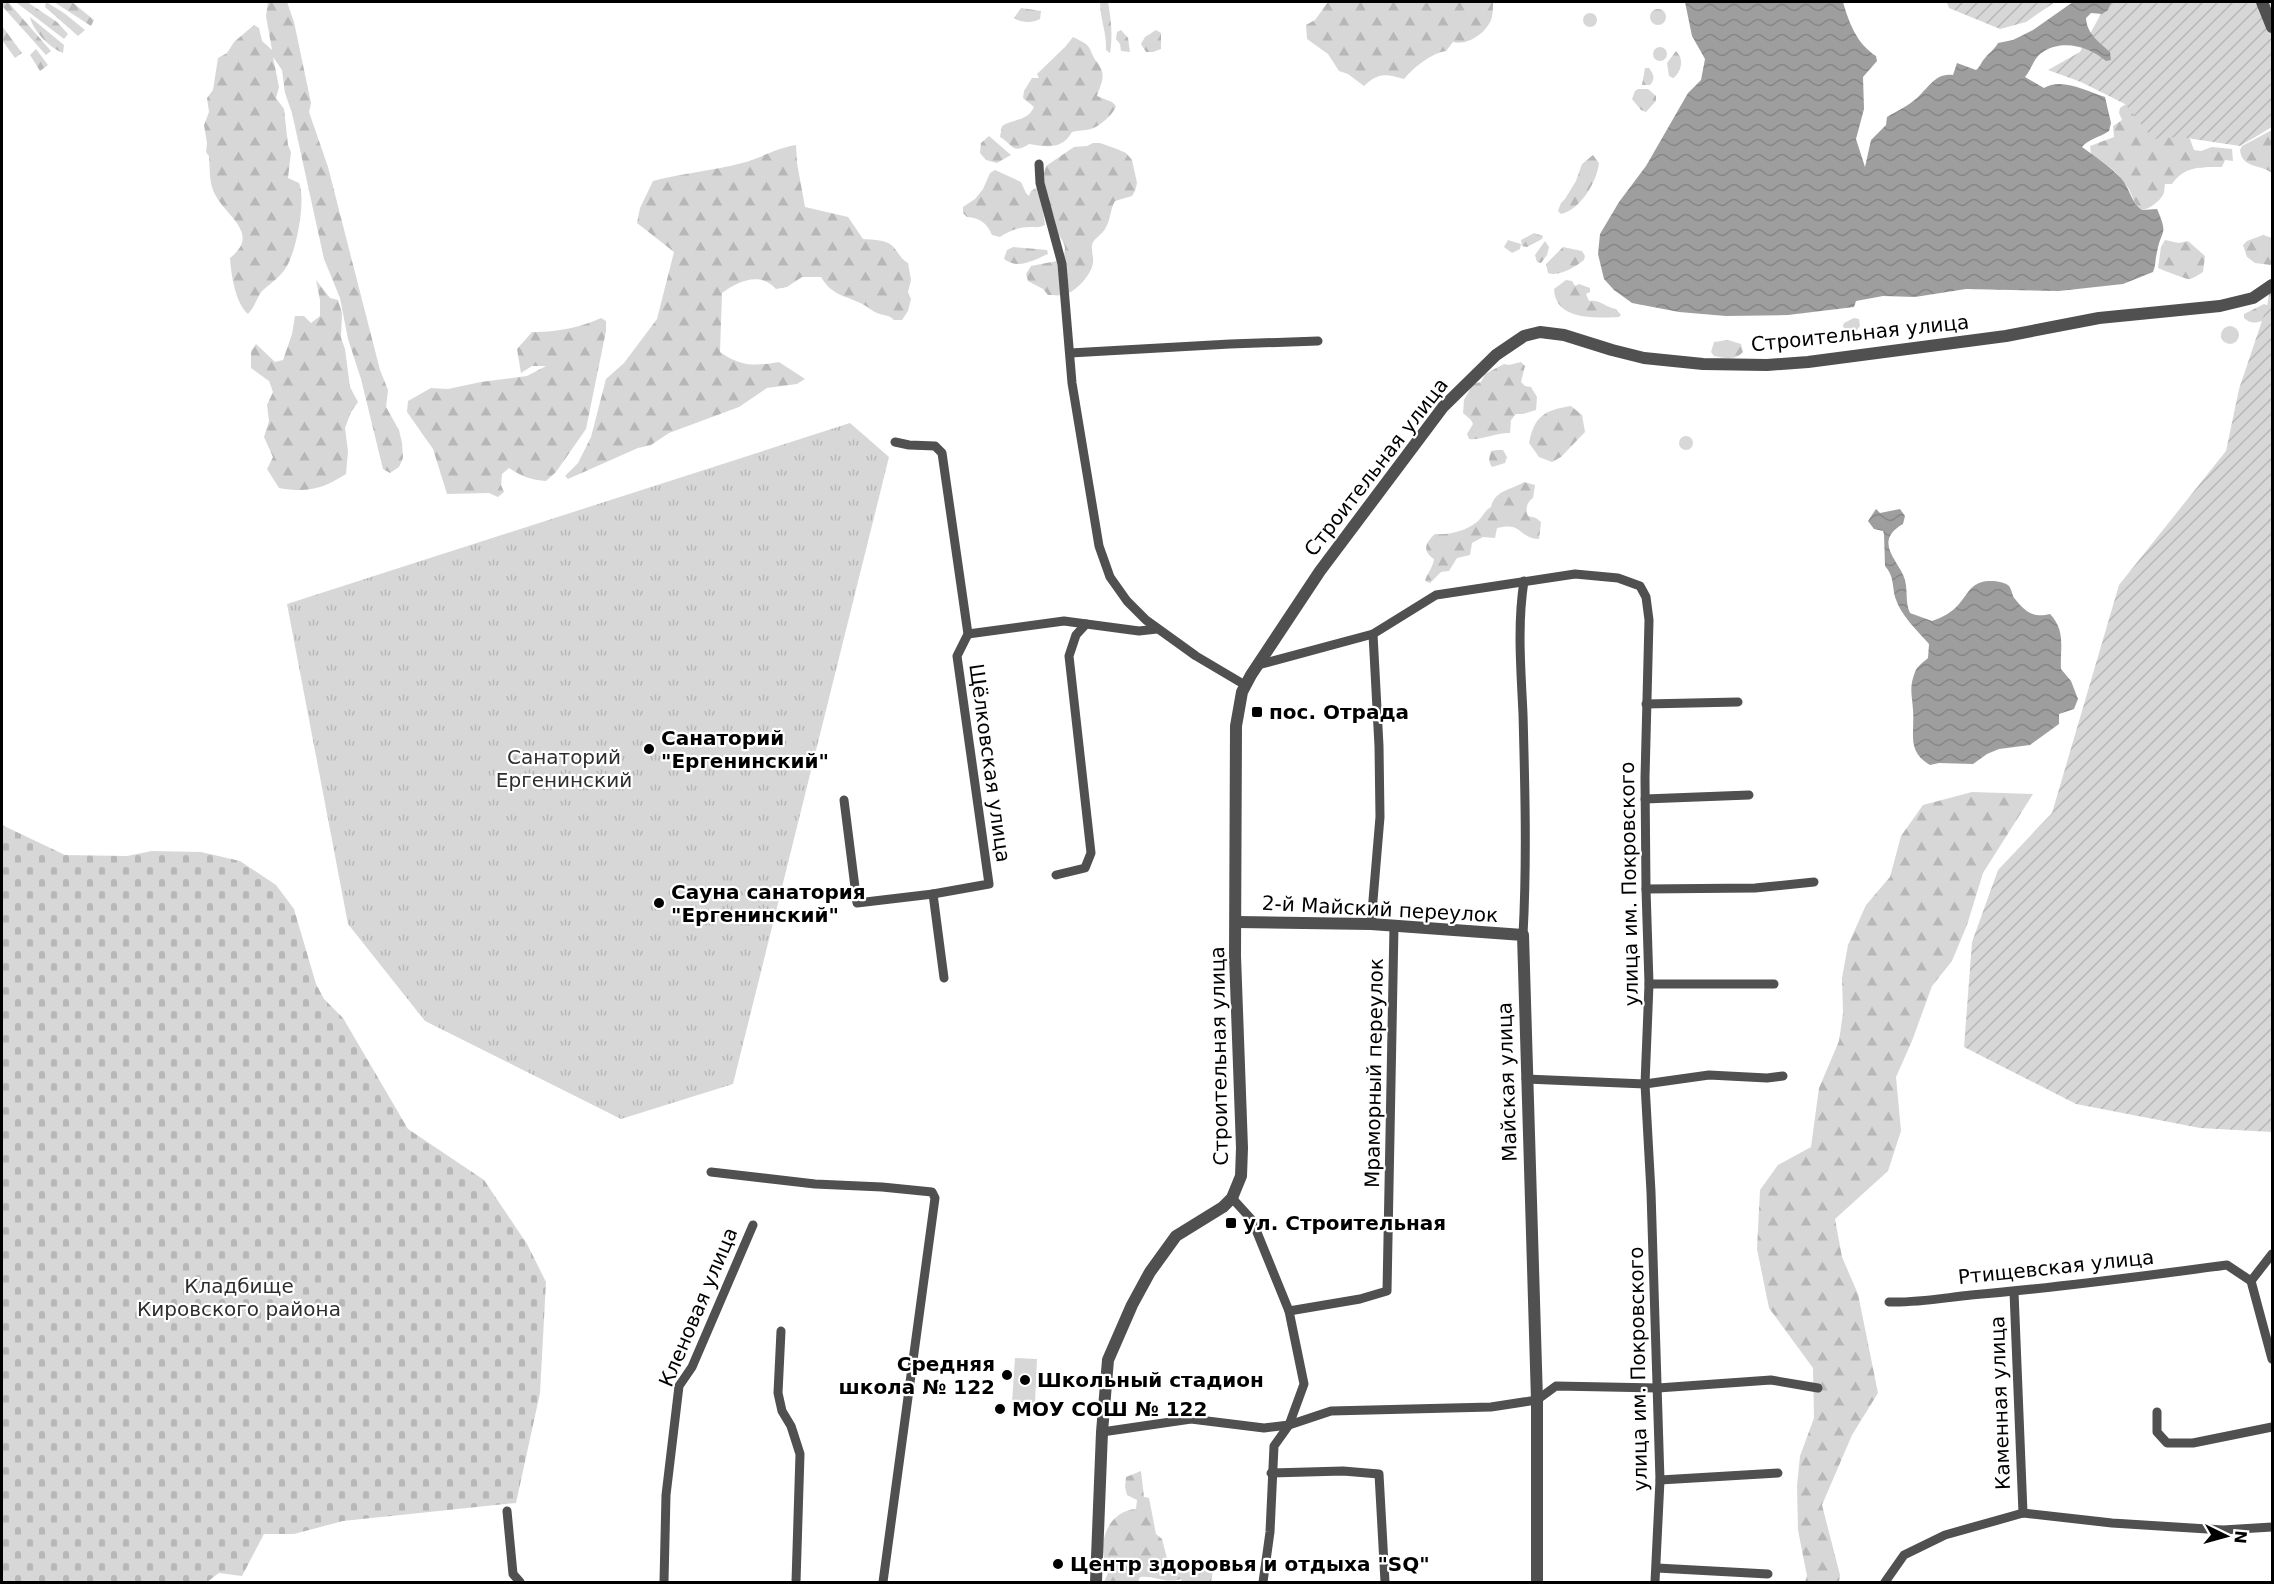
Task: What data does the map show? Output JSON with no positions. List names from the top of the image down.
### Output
{
  "streets": {
    "street": [
      "Строительная улица",
      "Щёлковская улица",
      "улица им. Покровского",
      "2-й Майский переулок",
      "Мраморный переулок",
      "Майская улица",
      "Ртищевская улица",
      "Кленовая улица",
      "Каменная улица"
    ]
  },
  "crossings": [
    ["Строительная улица", "улица им. Покровского"],
    ["Строительная улица", "2-й Майский переулок"],
    ["улица им. Покровского", "Майская улица"],
    ["2-й Майский переулок", "Мраморный переулок"],
    ["2-й Майский переулок", "Майская улица"],
    ["Ртищевская улица", "Каменная улица"]
  ],
  "parks": ["Санаторий Ергенинский", "Кладбище Кировского района"],
  "places": {
    "transit": ["пос. Отрада", "ул. Строительная"],
    "other": [
      "Санаторий \"Ергенинский\"",
      "Сауна санатория \"Ергенинский\"",
      "Средняя школа № 122",
      "Школьный стадион",
      "МОУ СОШ № 122",
      "Центр здоровья и отдыха \"SQ\""
    ]
  },
  "north": "right"
}
